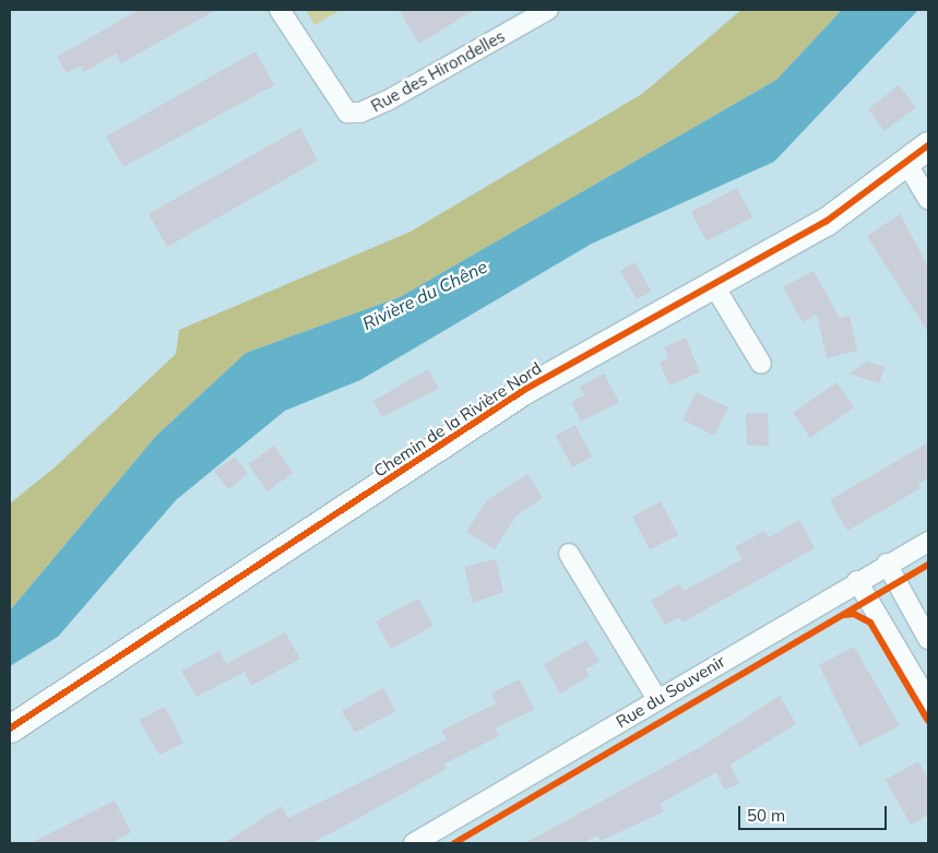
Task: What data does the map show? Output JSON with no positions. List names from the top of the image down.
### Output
{
  "streets": {
    "street": ["Rue des Hirondelles", "Chemin de la Rivière Nord", "Rue du Souvenir"]
  },
  "water": ["Rivière du Chêne"],
  "scale_bar": "50 m"
}
